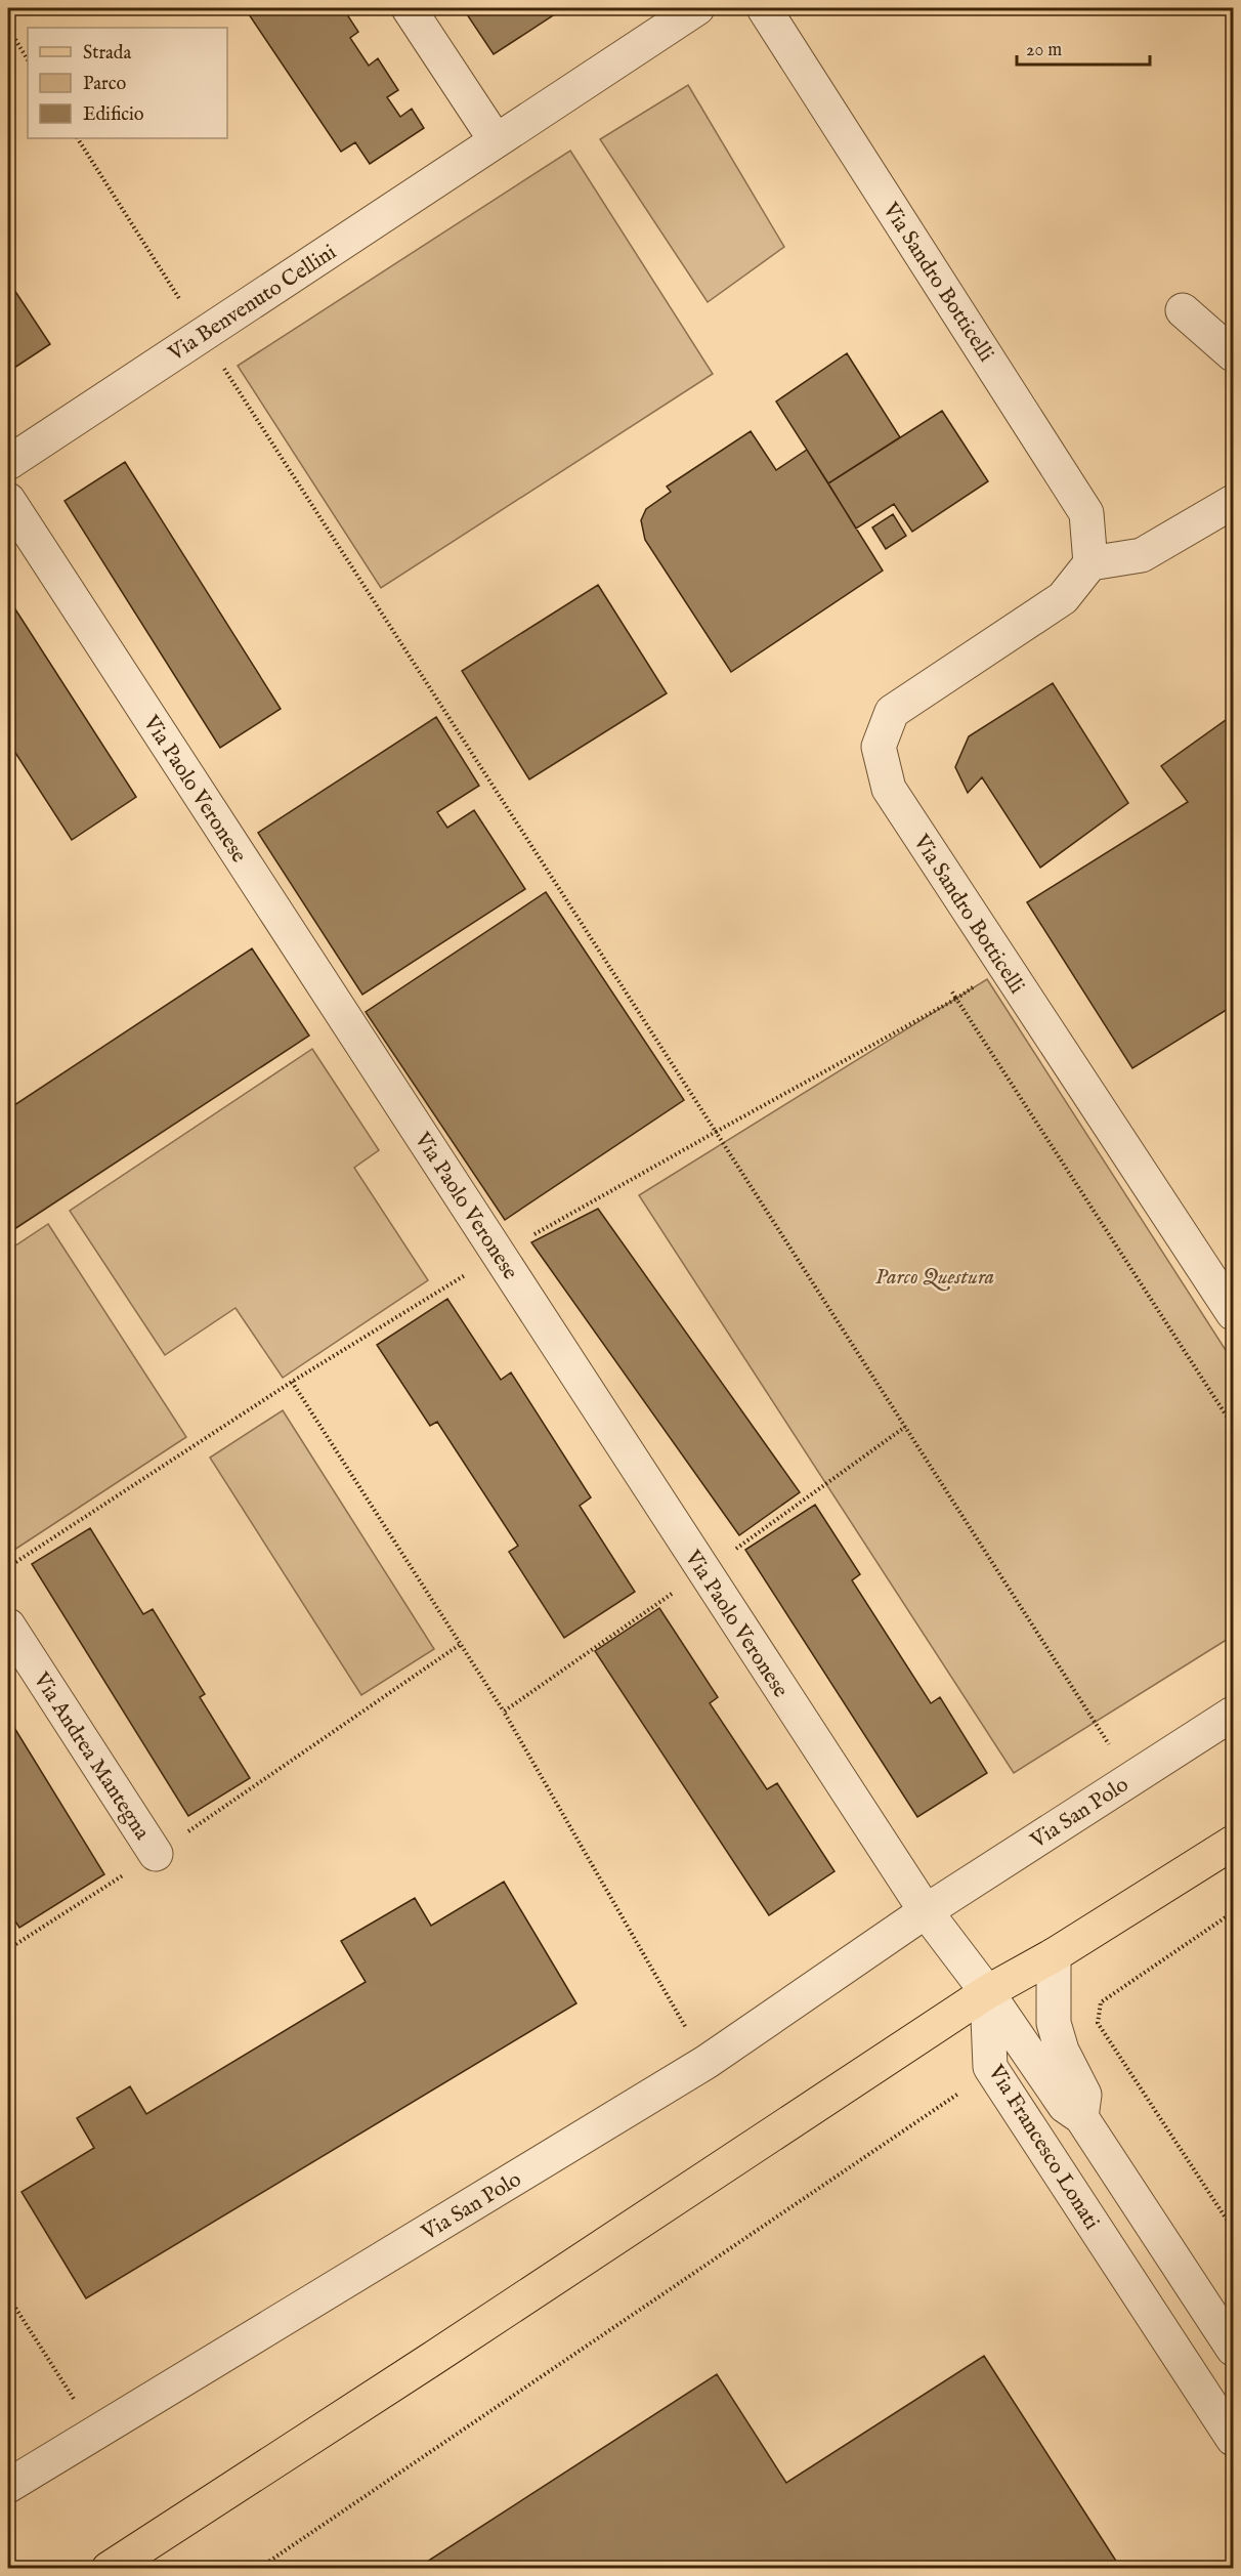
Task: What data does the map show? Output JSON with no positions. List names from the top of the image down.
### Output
{
  "streets": {
    "street": [
      "Via Sandro Botticelli",
      "Via Benvenuto Cellini",
      "Via Paolo Veronese",
      "Via Andrea Mantegna",
      "Via San Polo",
      "Via Francesco Lonati"
    ]
  },
  "crossings": [
    ["Via Paolo Veronese", "Via San Polo"]
  ],
  "parks": ["Parco Questura"],
  "legend": ["Strada", "Parco", "Edificio"],
  "scale_bar": "20 m"
}
